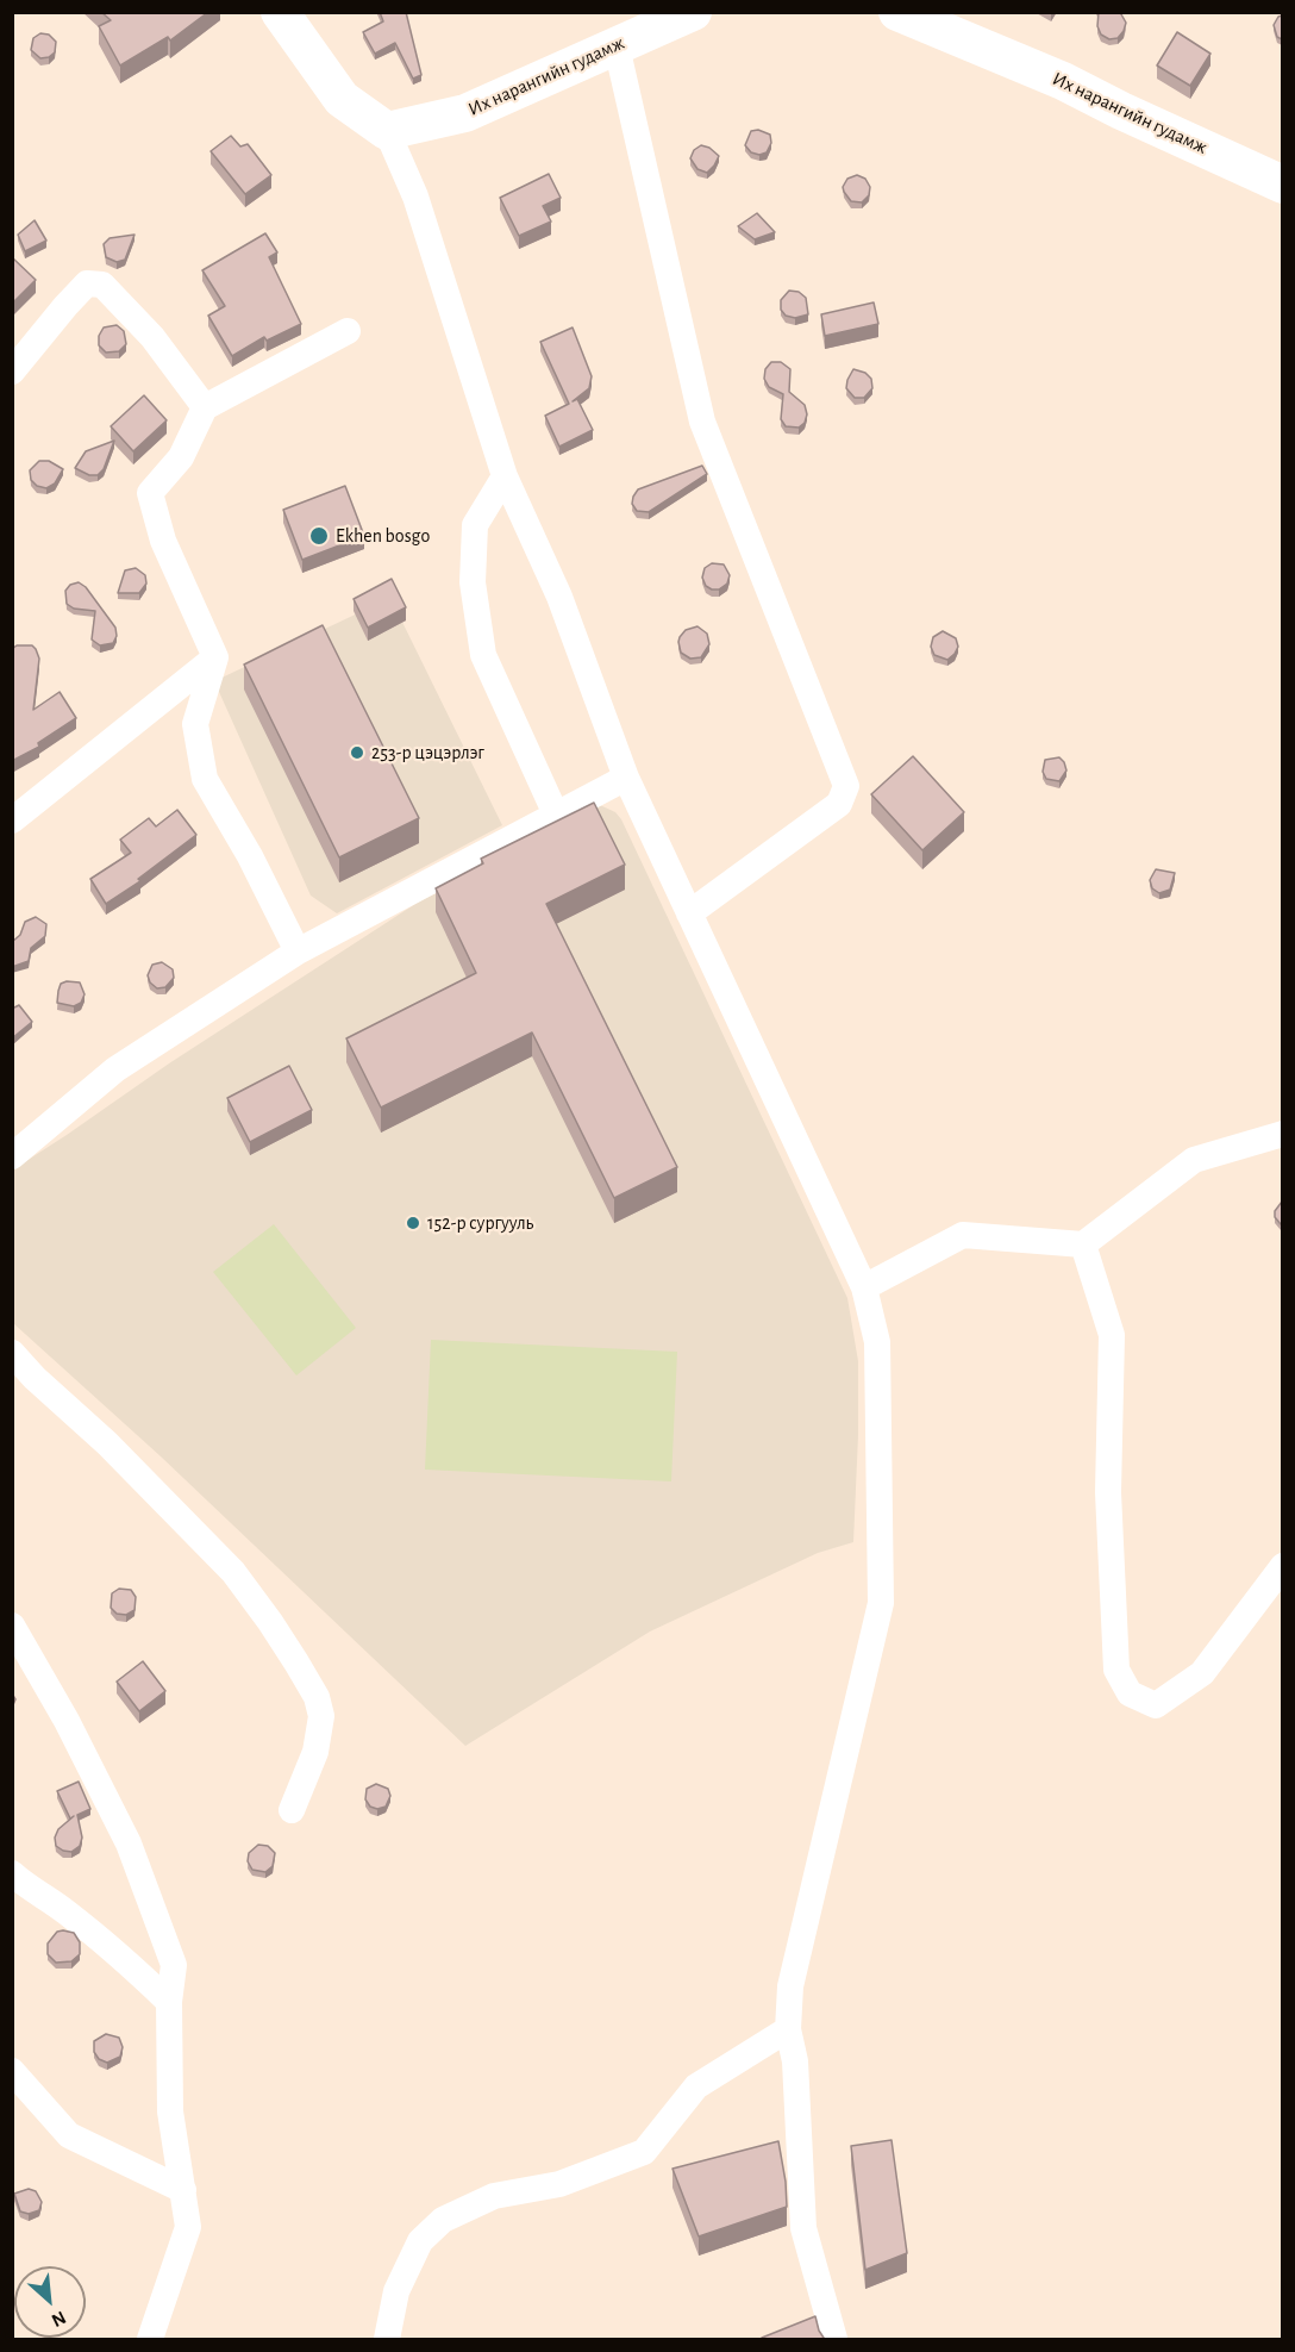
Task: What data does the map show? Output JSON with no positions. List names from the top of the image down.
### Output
{
  "streets": {
    "main road": ["Их нарангийн гудамж"]
  },
  "places": ["Ekhen bosgo", "253-р цэцэрлэг", "152-р сургууль"],
  "north": "bottom right"
}
